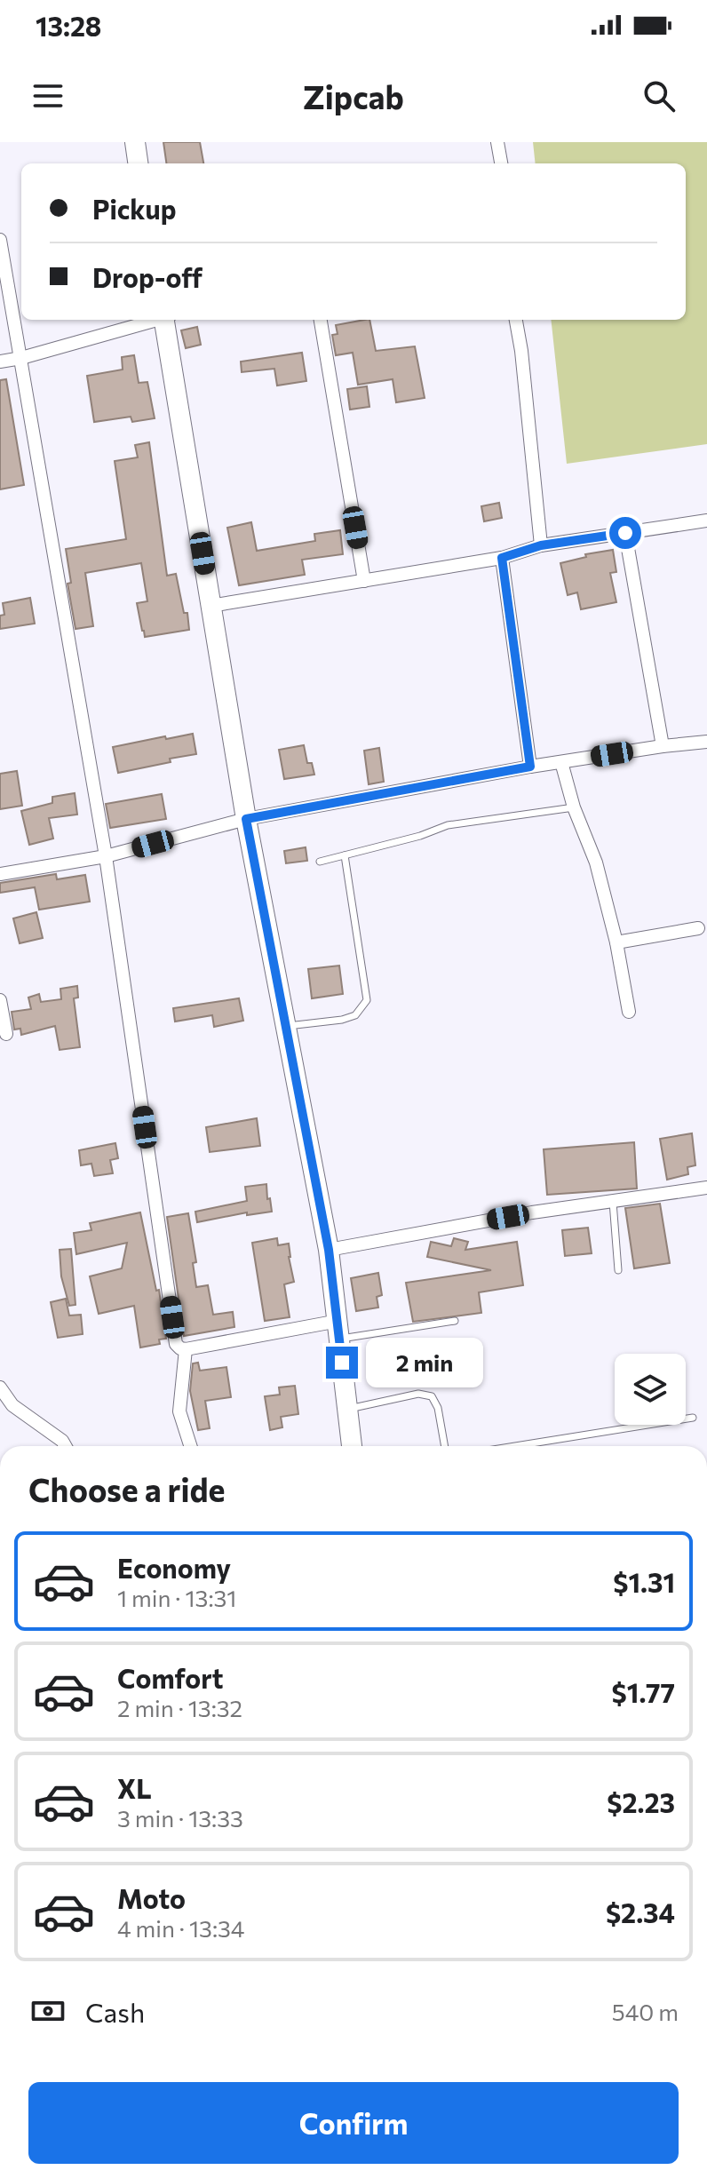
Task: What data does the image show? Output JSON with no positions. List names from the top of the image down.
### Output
{
  "page": {
    "status": "13:28",
    "header": "Zipcab",
    "banner": ["Pickup", "Drop-off"],
    "bubble": "2 min",
    "heading": "Choose a ride",
    "list": [
      {
        "name": "Economy",
        "note": "1 min · 13:31",
        "value": "$1.31"
      },
      {
        "name": "Comfort",
        "note": "2 min · 13:32",
        "value": "$1.77"
      },
      {
        "name": "XL",
        "note": "3 min · 13:33",
        "value": "$2.23"
      },
      {
        "name": "Moto",
        "note": "4 min · 13:34",
        "value": "$2.34"
      }
    ],
    "pay": ["Cash", "540 m"],
    "buttons": "Confirm"
  }
}
